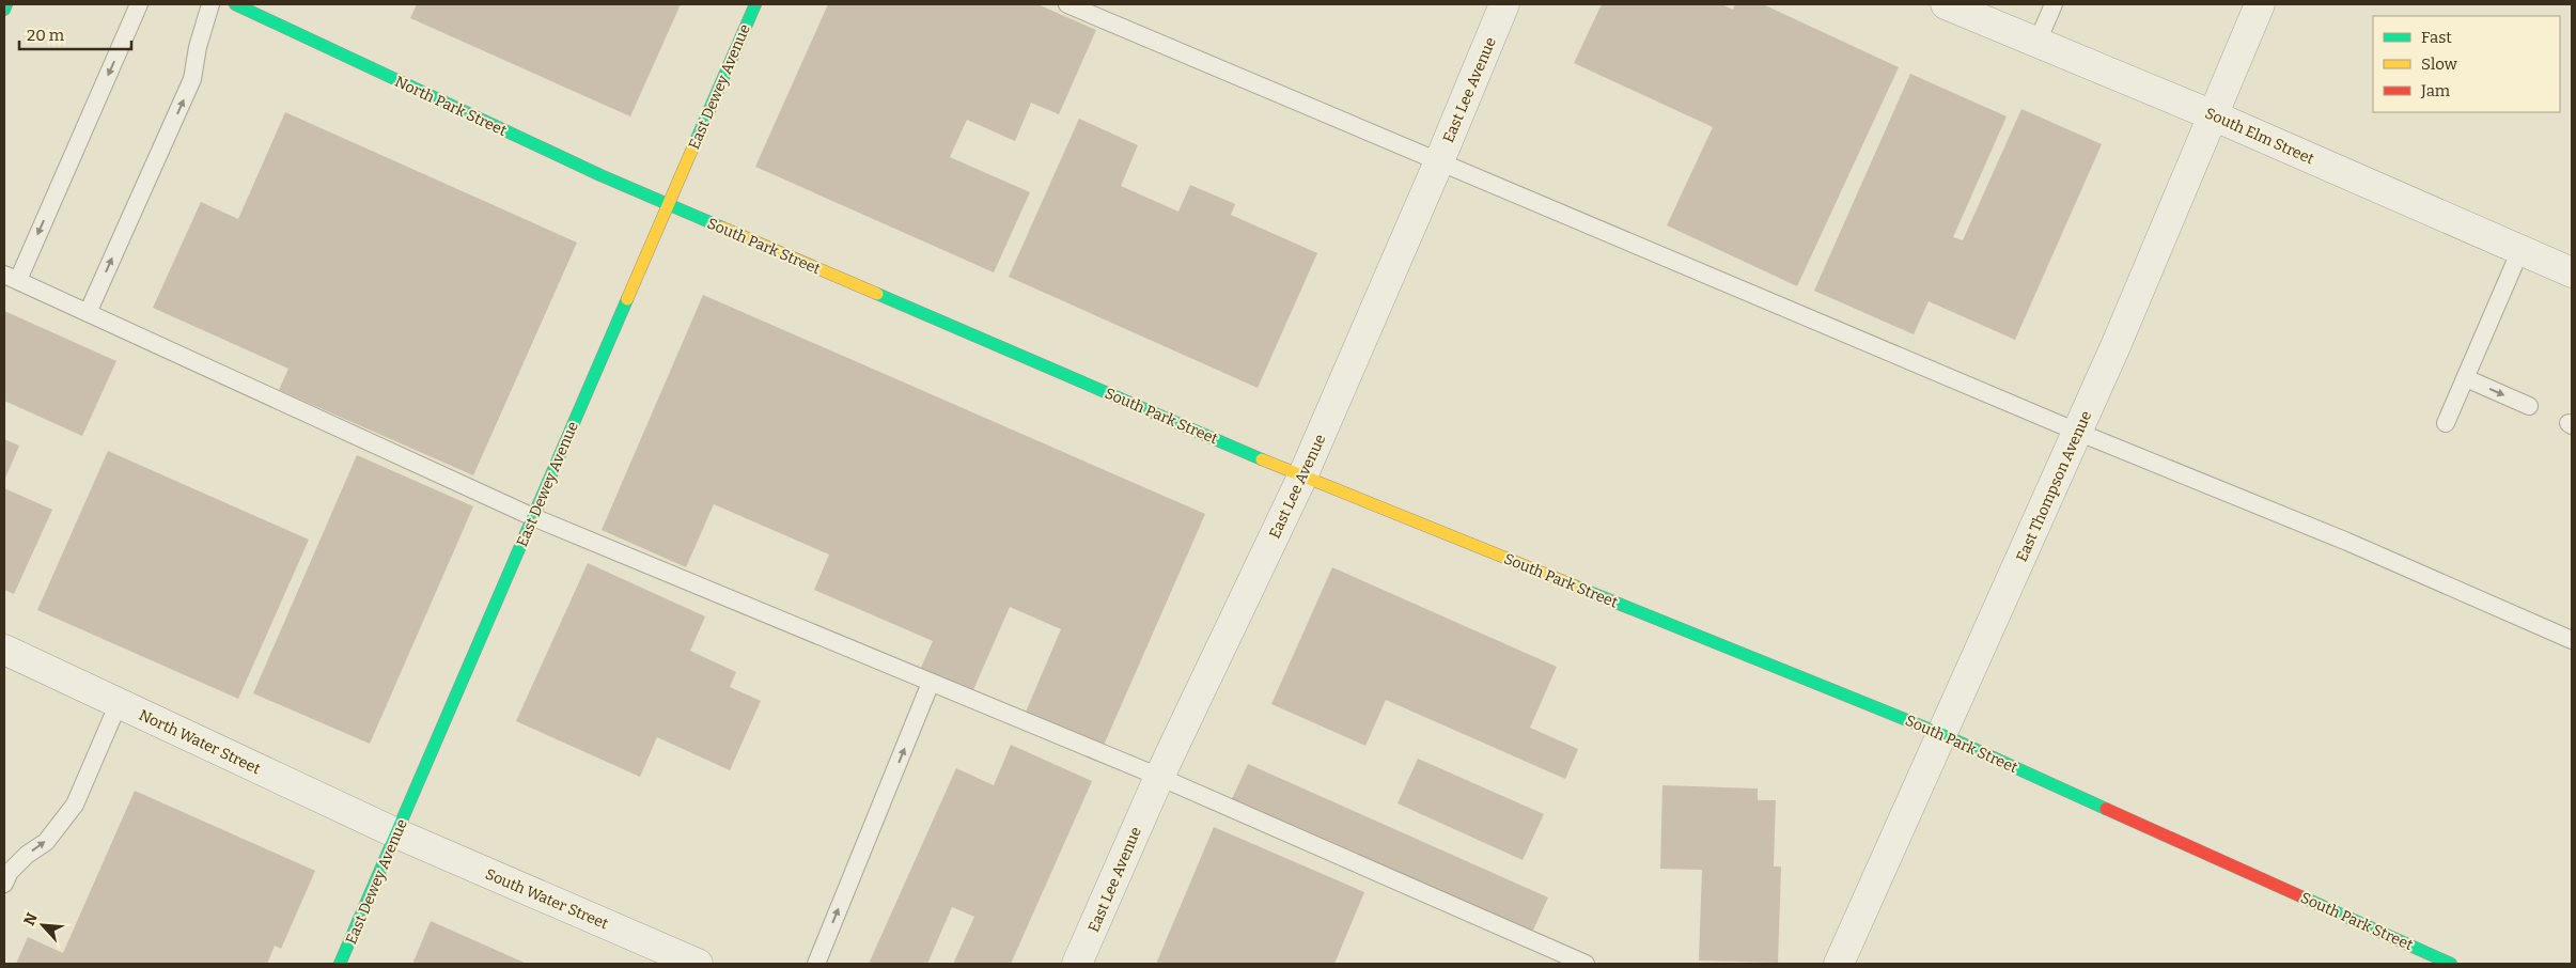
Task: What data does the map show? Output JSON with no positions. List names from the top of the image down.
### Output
{
  "streets": {
    "street": [
      "East Dewey Avenue",
      "East Lee Avenue",
      "North Park Street",
      "South Elm Street",
      "South Park Street",
      "East Thompson Avenue",
      "North Water Street",
      "South Water Street"
    ]
  },
  "crossings": [
    ["East Dewey Avenue", "North Park Street"],
    ["East Dewey Avenue", "South Park Street"],
    ["East Dewey Avenue", "North Water Street"],
    ["East Dewey Avenue", "South Water Street"],
    ["East Lee Avenue", "South Park Street"],
    ["North Park Street", "South Park Street"],
    ["South Elm Street", "East Thompson Avenue"],
    ["South Park Street", "East Thompson Avenue"],
    ["North Water Street", "South Water Street"]
  ],
  "legend": ["Fast", "Slow", "Jam"],
  "scale_bar": "20 m",
  "north": "top left"
}
